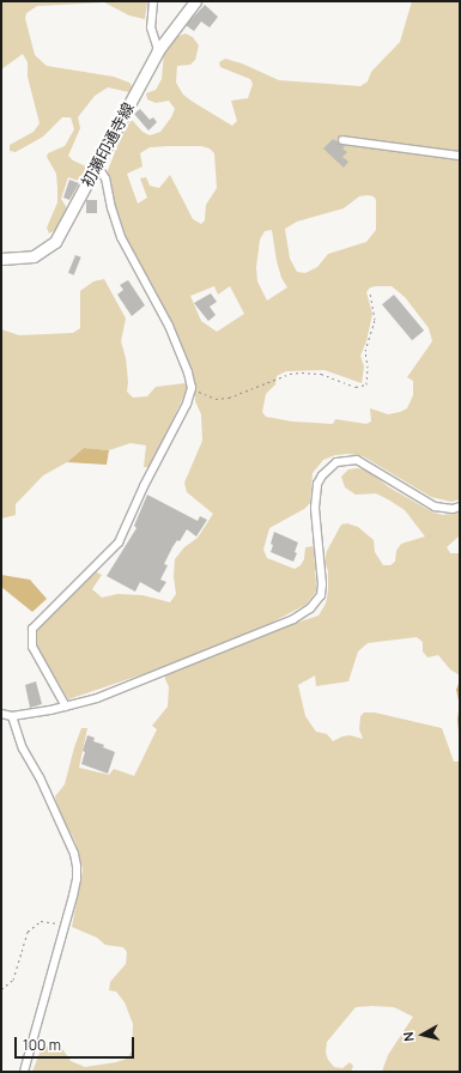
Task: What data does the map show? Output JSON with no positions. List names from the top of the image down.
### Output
{
  "streets": {
    "main road": ["初瀬印通寺線"]
  },
  "scale_bar": "100 m",
  "north": "left"
}
